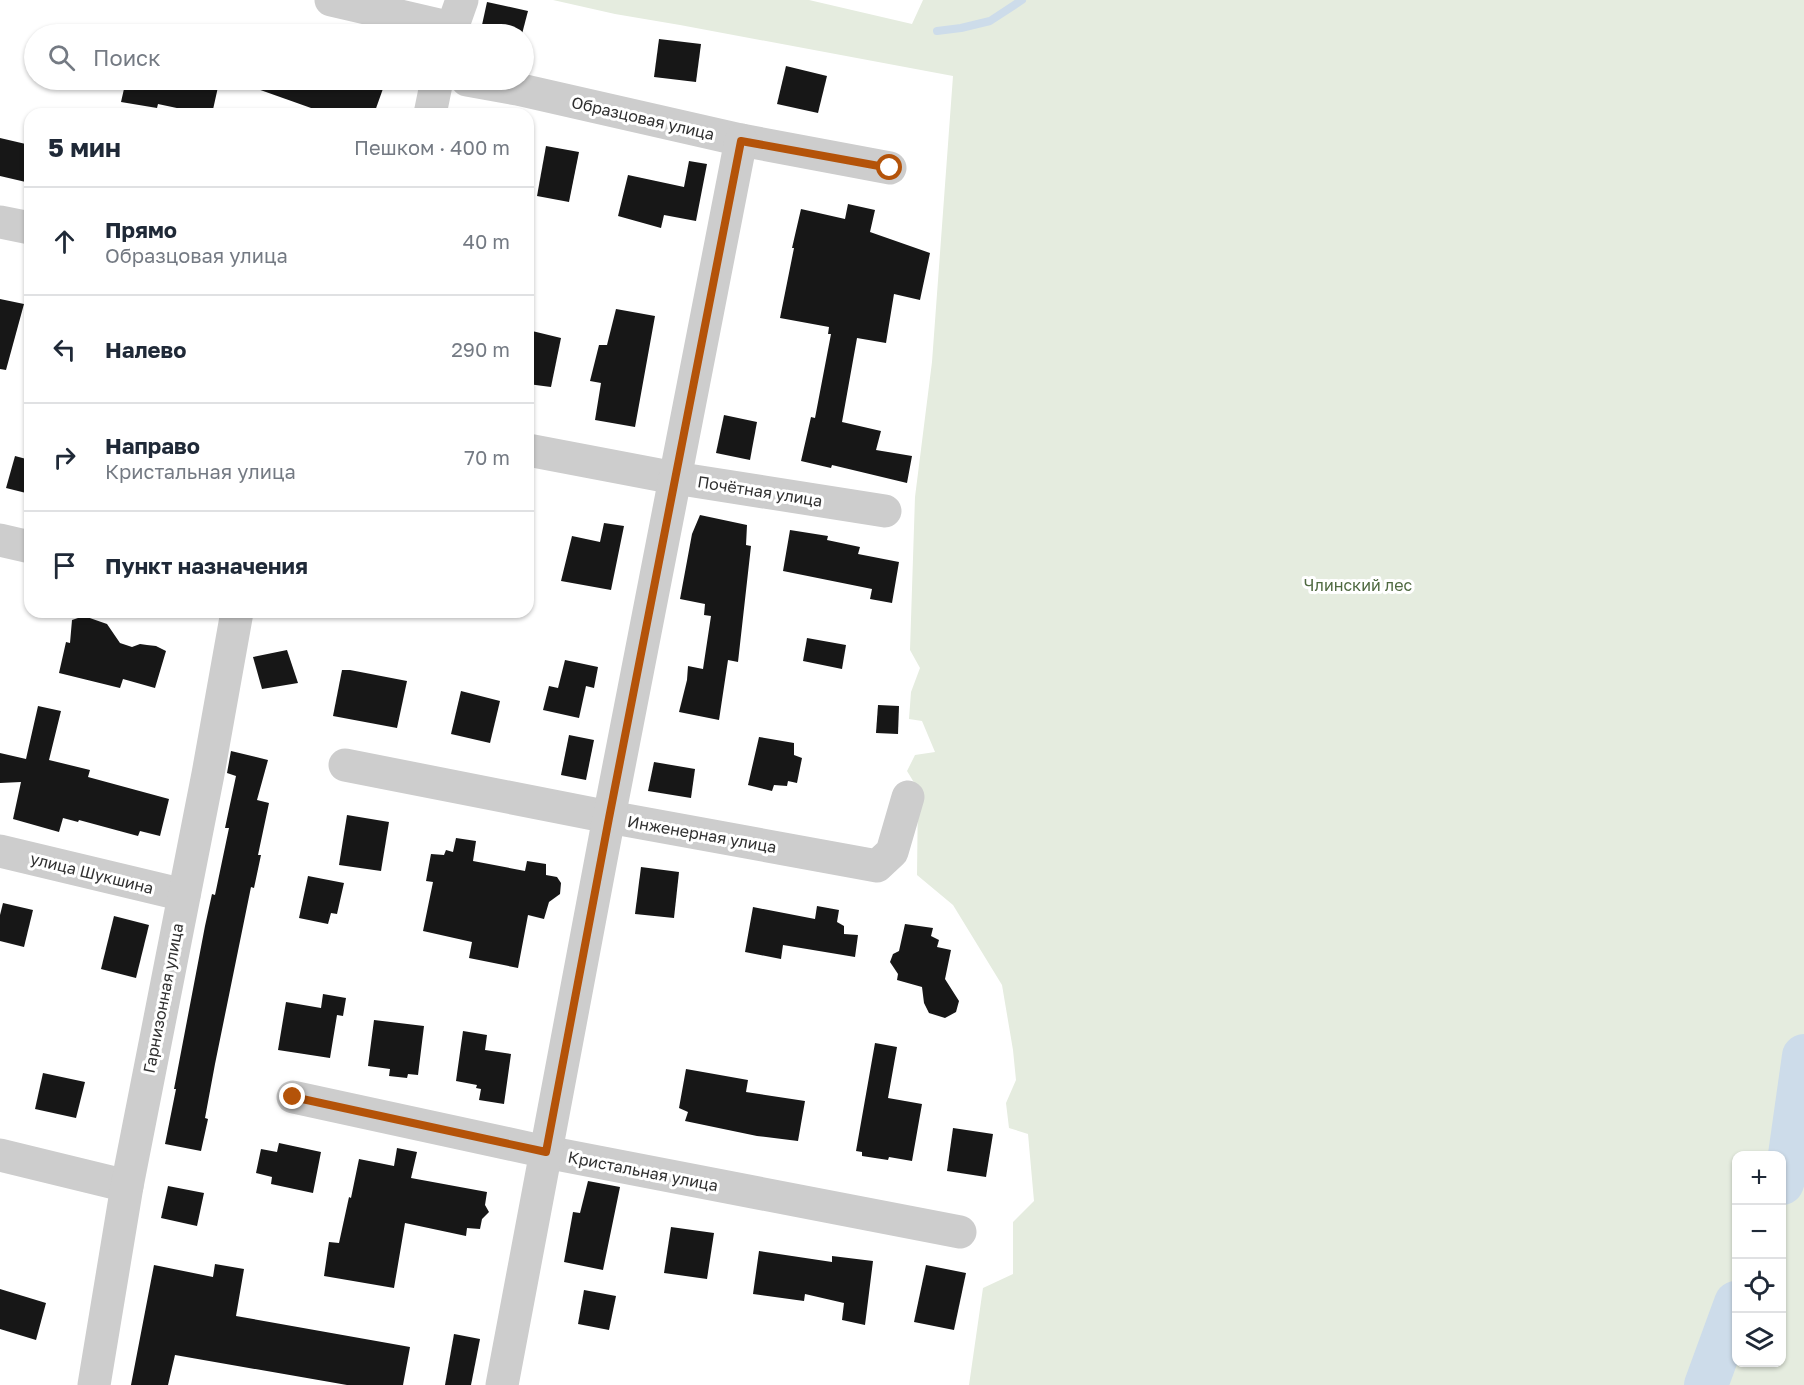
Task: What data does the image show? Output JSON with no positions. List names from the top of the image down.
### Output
{
  "streets": {
    "street": [
      "Образцовая улица",
      "Почётная улица",
      "Инженерная улица",
      "улица Шукшина",
      "Гарнизонная улица",
      "Кристальная улица"
    ]
  },
  "crossings": [
    ["улица Шукшина", "Гарнизонная улица"]
  ],
  "parks": ["Члинский лес"],
  "page": {
    "search": "Поиск",
    "heading": ["5 мин", "Пешком · 400 m"],
    "list": [
      ["Прямо", "Образцовая улица", "40 m"],
      ["Налево", "290 m"],
      ["Направо", "Кристальная улица", "70 m"],
      "Пункт назначения"
    ],
    "map_buttons": ["+", "−"]
  }
}
